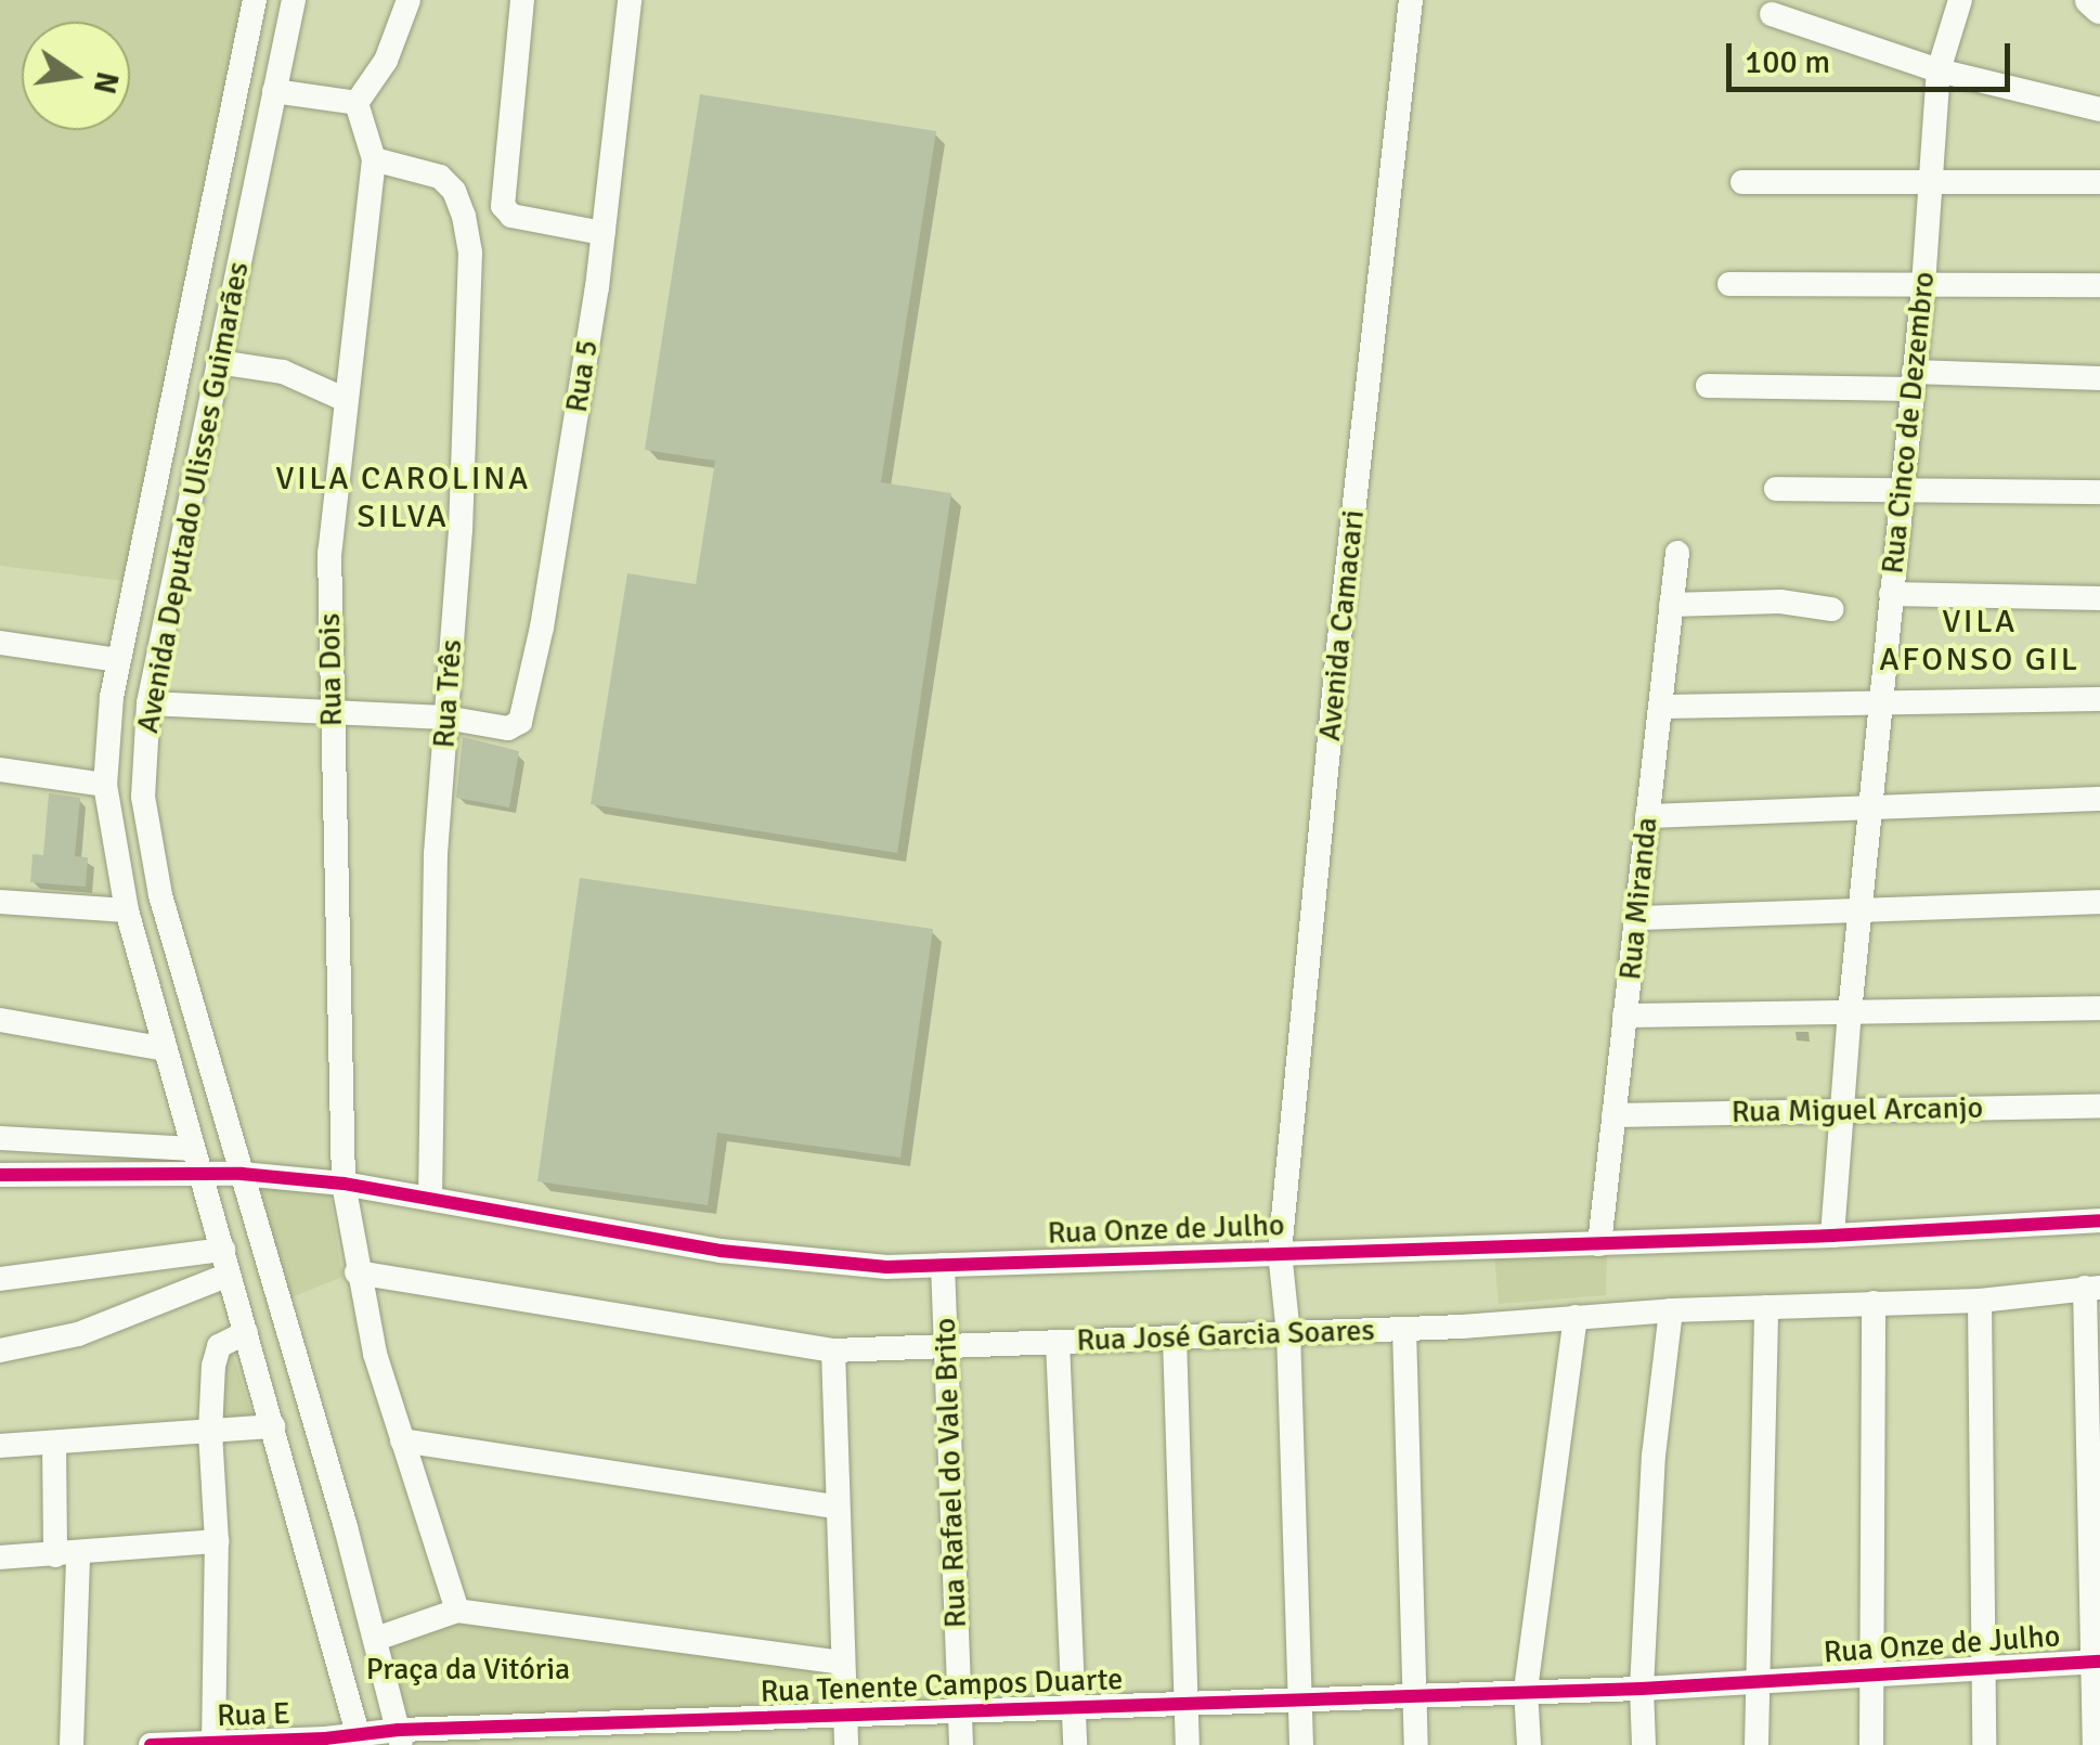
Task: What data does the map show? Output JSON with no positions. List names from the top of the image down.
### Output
{
  "streets": {
    "street": [
      "Rua 5",
      "Rua Cinco de Dezembro",
      "Avenida Deputado Ulisses Guimarães",
      "Avenida Camacari",
      "Rua Dois",
      "Rua Três",
      "Rua Miranda",
      "Rua Miguel Arcanjo",
      "Rua Onze de Julho",
      "Rua José Garcia Soares",
      "Rua Rafael do Vale Brito",
      "Rua Tenente Campos Duarte",
      "Rua E"
    ]
  },
  "crossings": [
    ["Rua 5", "Rua Três"],
    ["Rua Cinco de Dezembro", "Rua Miguel Arcanjo"],
    ["Rua Cinco de Dezembro", "Rua Onze de Julho"],
    ["Avenida Deputado Ulisses Guimarães", "Rua Onze de Julho"],
    ["Avenida Deputado Ulisses Guimarães", "Rua Tenente Campos Duarte"],
    ["Avenida Deputado Ulisses Guimarães", "Rua E"],
    ["Avenida Camacari", "Rua Onze de Julho"],
    ["Avenida Camacari", "Rua José Garcia Soares"],
    ["Avenida Camacari", "Rua Tenente Campos Duarte"],
    ["Rua Dois", "Rua Três"],
    ["Rua Dois", "Rua Onze de Julho"],
    ["Rua Dois", "Rua José Garcia Soares"],
    ["Rua Três", "Rua Onze de Julho"],
    ["Rua Miranda", "Rua Miguel Arcanjo"],
    ["Rua Miranda", "Rua Onze de Julho"],
    ["Rua Onze de Julho", "Rua Rafael do Vale Brito"],
    ["Rua Onze de Julho", "Rua Tenente Campos Duarte"],
    ["Rua José Garcia Soares", "Rua Rafael do Vale Brito"],
    ["Rua Rafael do Vale Brito", "Rua Tenente Campos Duarte"],
    ["Rua Tenente Campos Duarte", "Rua E"]
  ],
  "districts": ["VILA CAROLINA SILVA", "VILA AFONSO GIL"],
  "parks": ["Praça da Vitória"],
  "scale_bar": "100 m",
  "north": "right"
}
